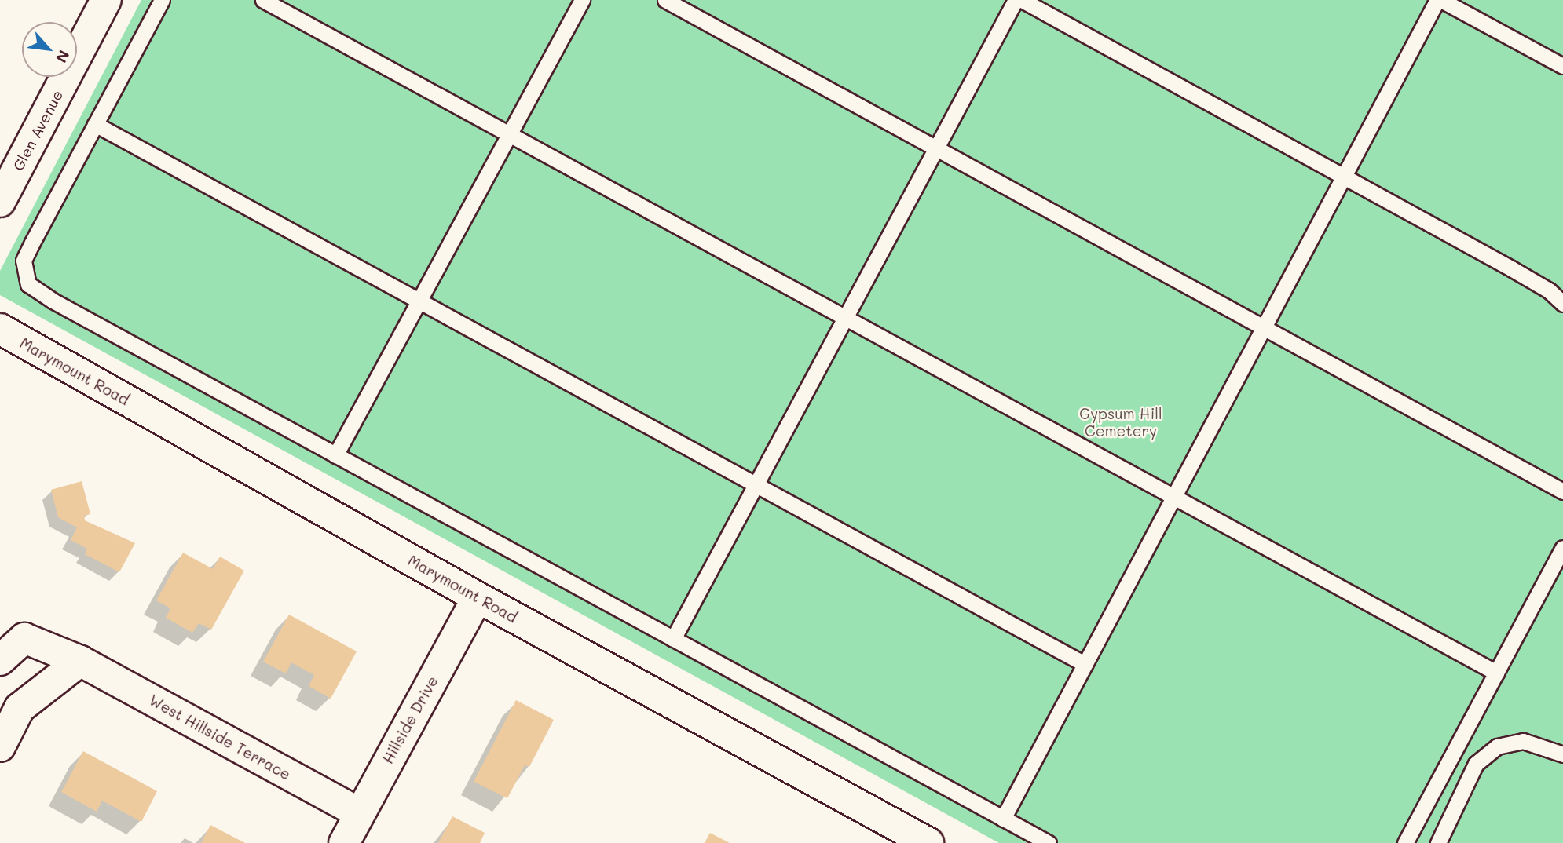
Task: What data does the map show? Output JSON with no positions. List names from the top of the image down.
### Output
{
  "streets": {
    "street": [
      "Glen Avenue",
      "Marymount Road",
      "Hillside Drive",
      "West Hillside Terrace"
    ]
  },
  "crossings": [
    ["Marymount Road", "Hillside Drive"],
    ["Hillside Drive", "West Hillside Terrace"]
  ],
  "parks": ["Gypsum Hill Cemetery"],
  "north": "bottom right"
}
